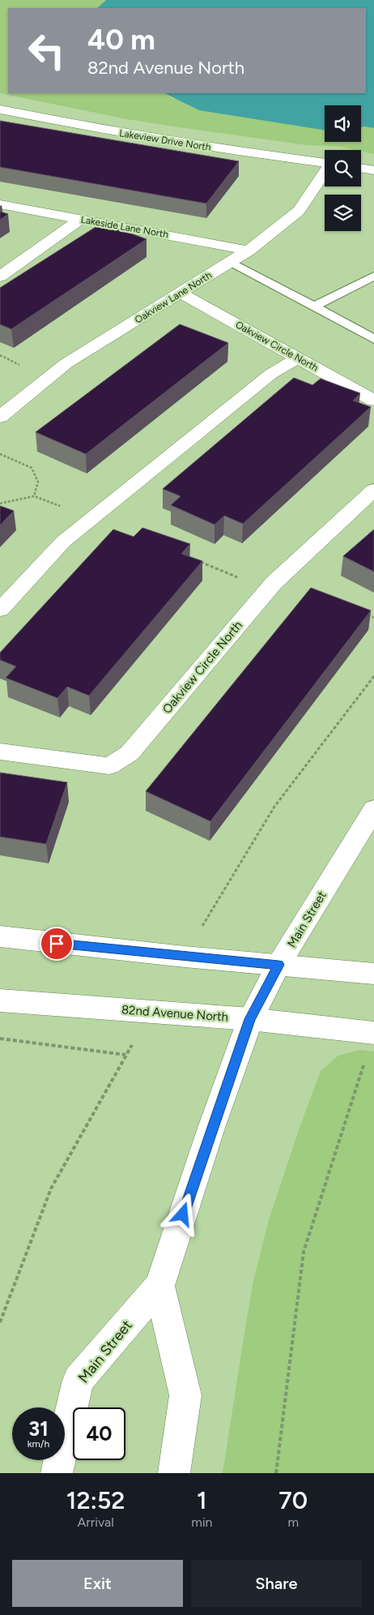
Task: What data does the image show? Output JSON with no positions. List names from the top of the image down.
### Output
{
  "streets": {
    "street": [
      "Lakeview Drive North",
      "Lakeside Lane North",
      "Oakview Lane North",
      "Oakview Circle North",
      "Main Street",
      "82nd Avenue North"
    ]
  },
  "crossings": [
    ["Lakeside Lane North", "Oakview Lane North"],
    ["Oakview Lane North", "Oakview Circle North"],
    ["Main Street", "82nd Avenue North"]
  ],
  "page": {
    "turn": ["40 m", "82nd Avenue North"],
    "speed": "31 km/h",
    "limit": "40",
    "eta": [
      "12:52",
      "Arrival",
      "1",
      "min",
      "70",
      "m"
    ],
    "buttons": ["Exit", "Share"]
  }
}
